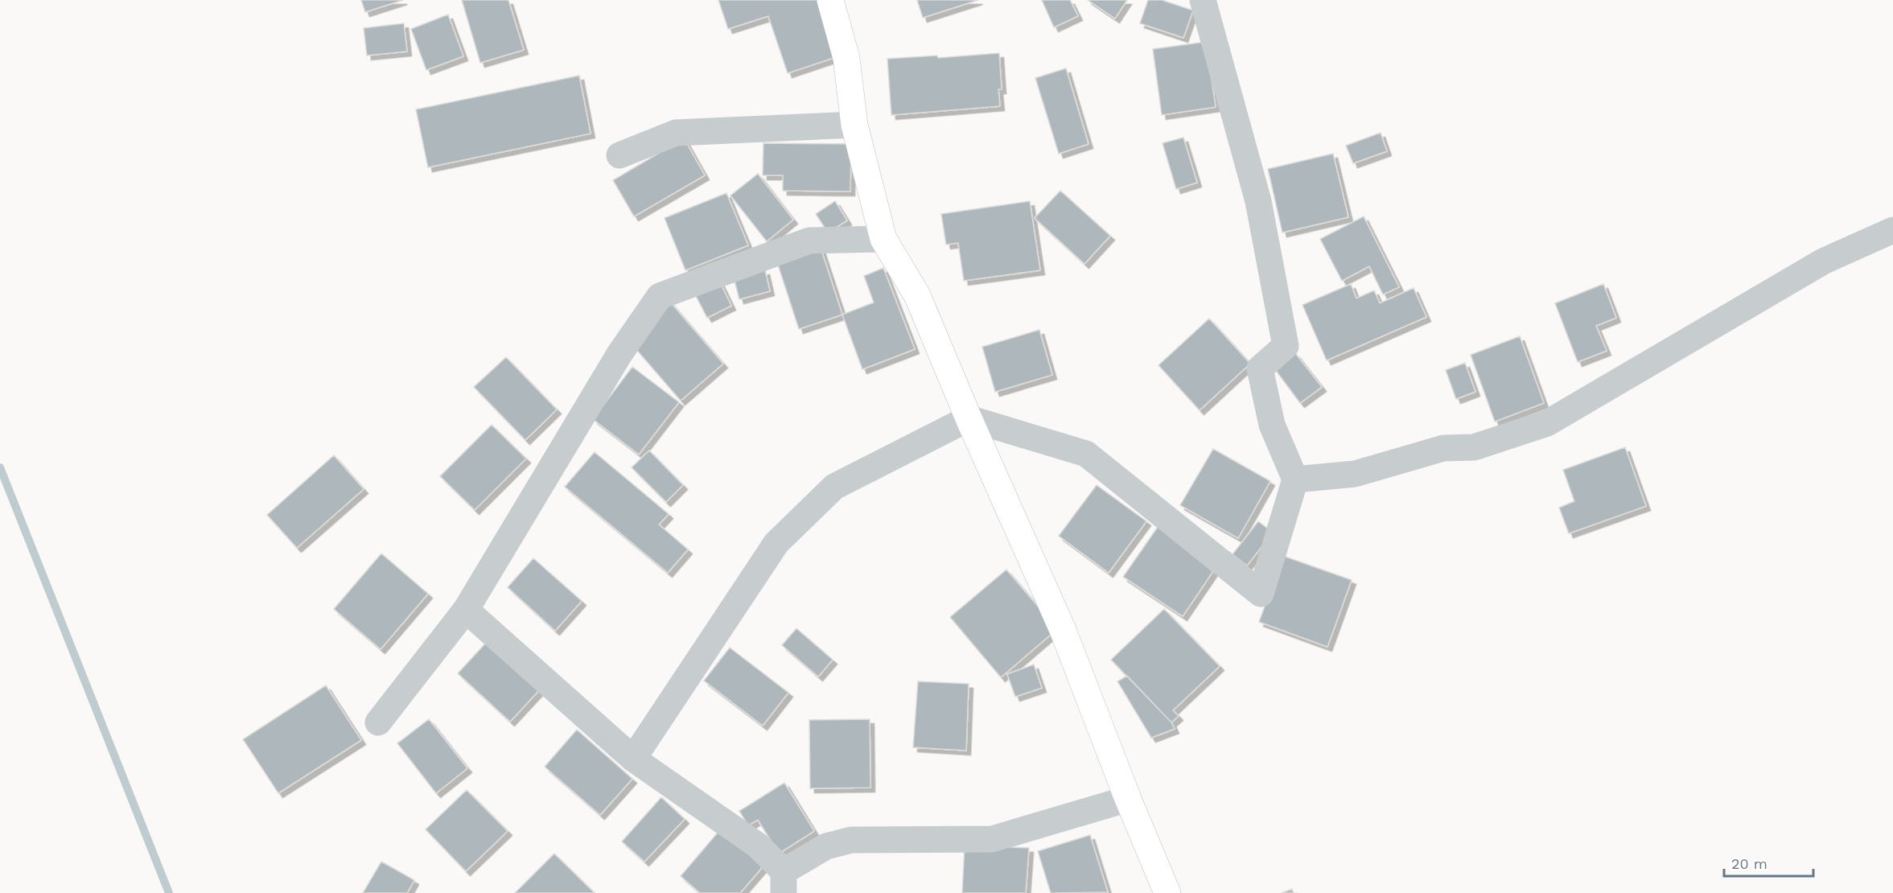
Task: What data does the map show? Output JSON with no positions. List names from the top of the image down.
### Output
{
  "scale_bar": "20 m"
}
